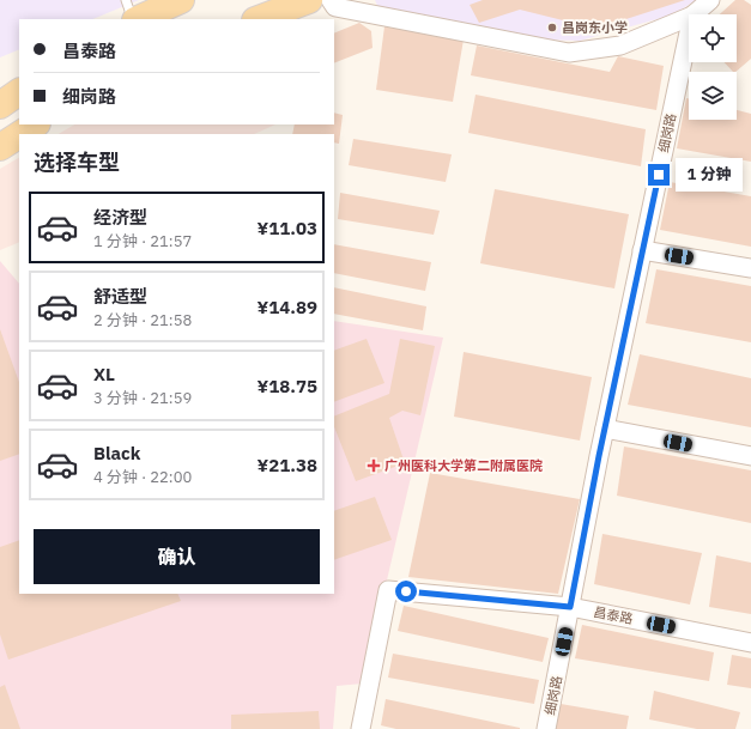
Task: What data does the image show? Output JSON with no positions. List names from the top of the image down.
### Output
{
  "streets": {
    "street": ["细岗路", "昌泰路"]
  },
  "crossings": [
    ["细岗路", "昌泰路"]
  ],
  "places": {
    "other": ["昌岗东小学"],
    "health": ["广州医科大学第二附属医院"]
  },
  "page": {
    "banner": ["昌泰路", "细岗路"],
    "heading": "选择车型",
    "bubble": "1 分钟",
    "list": [
      {
        "name": "经济型",
        "note": "1 分钟 · 21:57",
        "value": "¥11.03"
      },
      {
        "name": "舒适型",
        "note": "2 分钟 · 21:58",
        "value": "¥14.89"
      },
      {
        "name": "XL",
        "note": "3 分钟 · 21:59",
        "value": "¥18.75"
      },
      {
        "name": "Black",
        "note": "4 分钟 · 22:00",
        "value": "¥21.38"
      }
    ],
    "buttons": "确认"
  }
}
